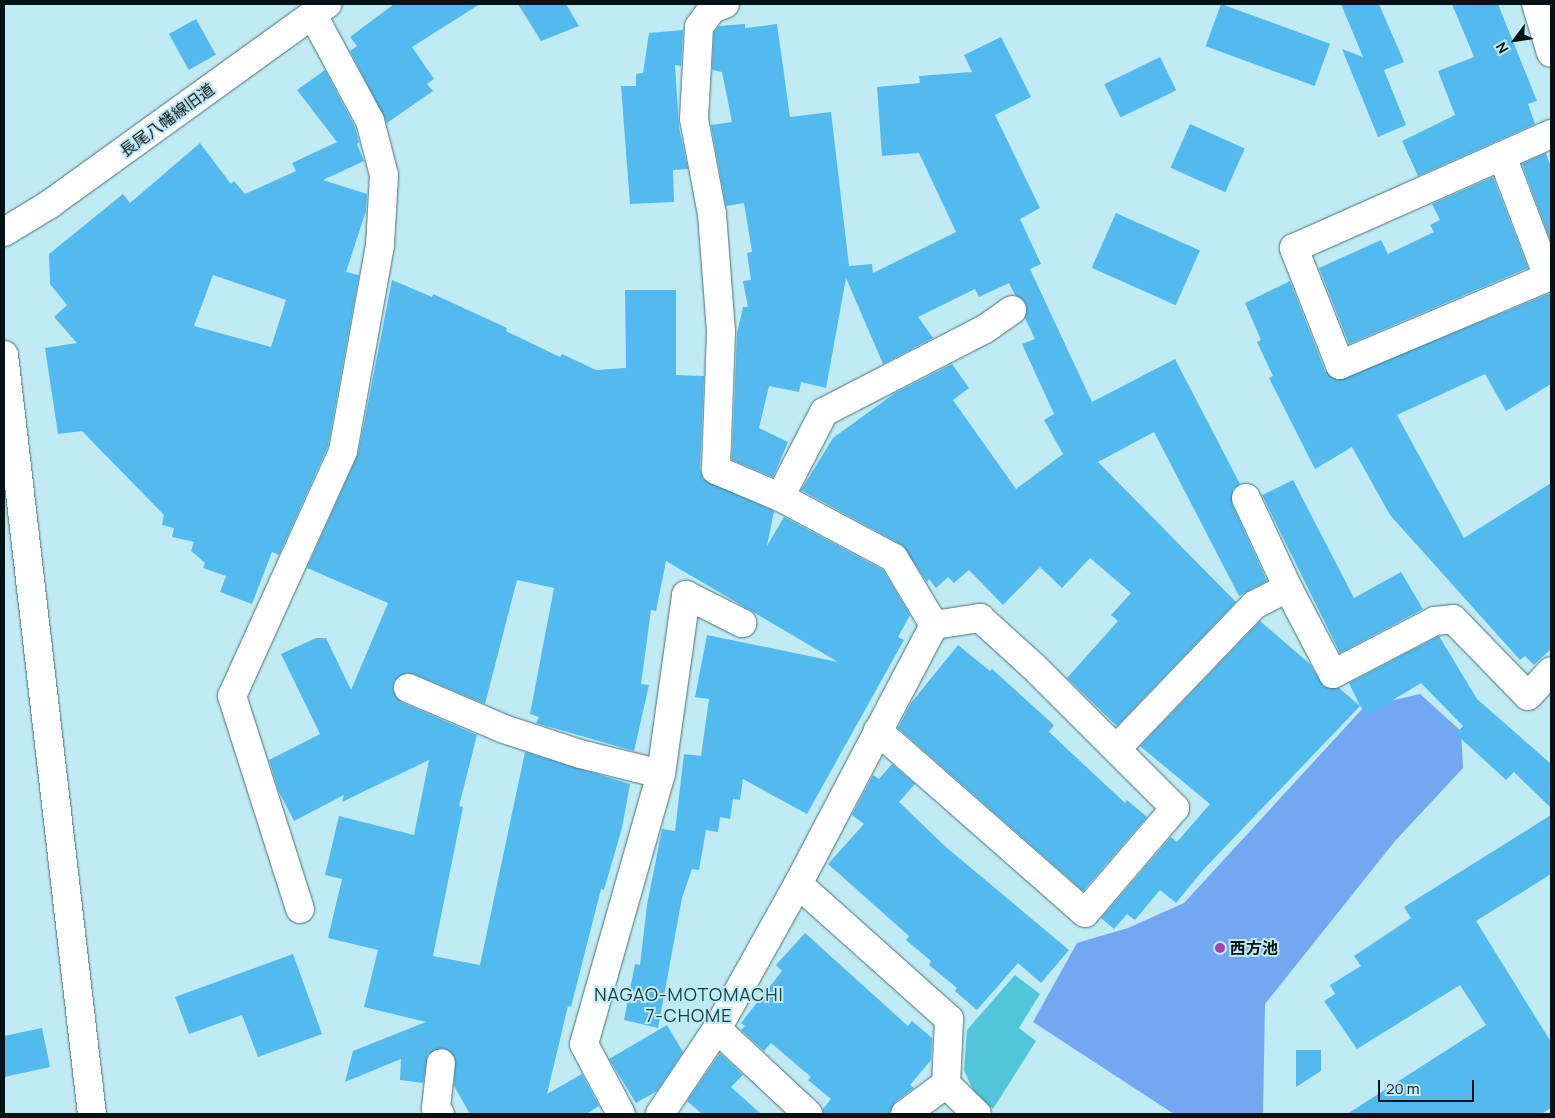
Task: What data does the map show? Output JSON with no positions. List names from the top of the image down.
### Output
{
  "streets": {
    "street": ["長尾八幡線旧道"]
  },
  "districts": ["NAGAO-MOTOMACHI 7-CHOME"],
  "places": ["西方池"],
  "scale_bar": "20 m",
  "north": "bottom left"
}
